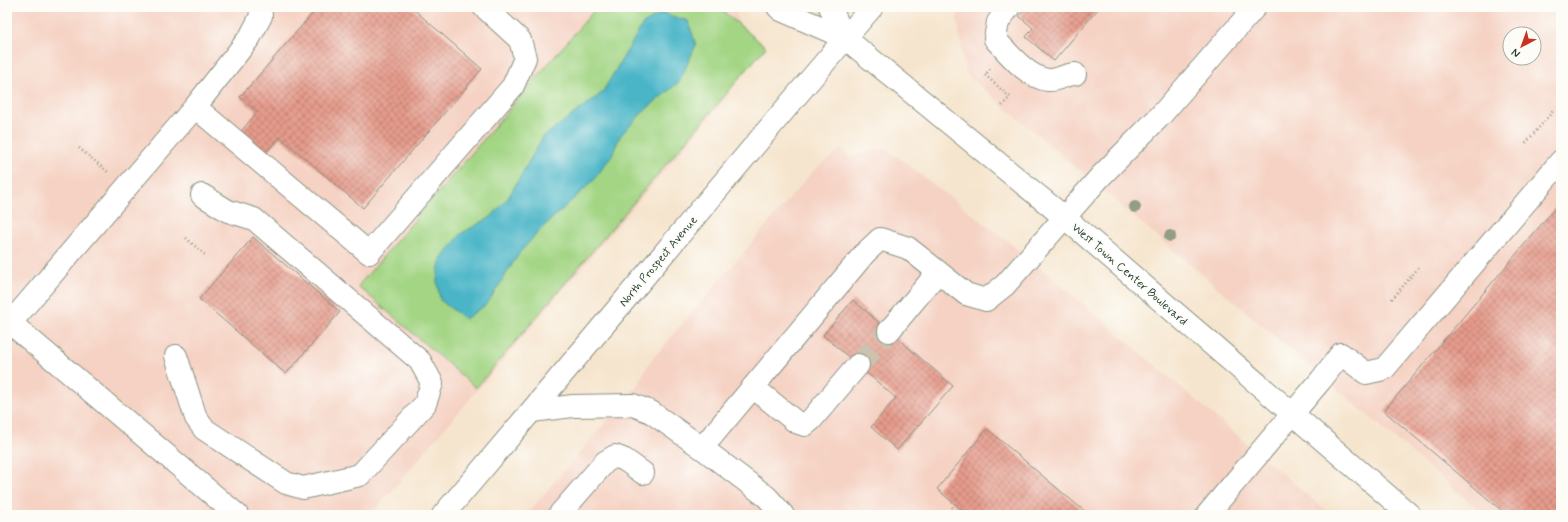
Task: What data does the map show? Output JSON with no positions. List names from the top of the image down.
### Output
{
  "streets": {
    "main road": ["North Prospect Avenue", "West Town Center Boulevard"]
  },
  "crossings": [
    ["North Prospect Avenue", "West Town Center Boulevard"]
  ],
  "north": "bottom left"
}
